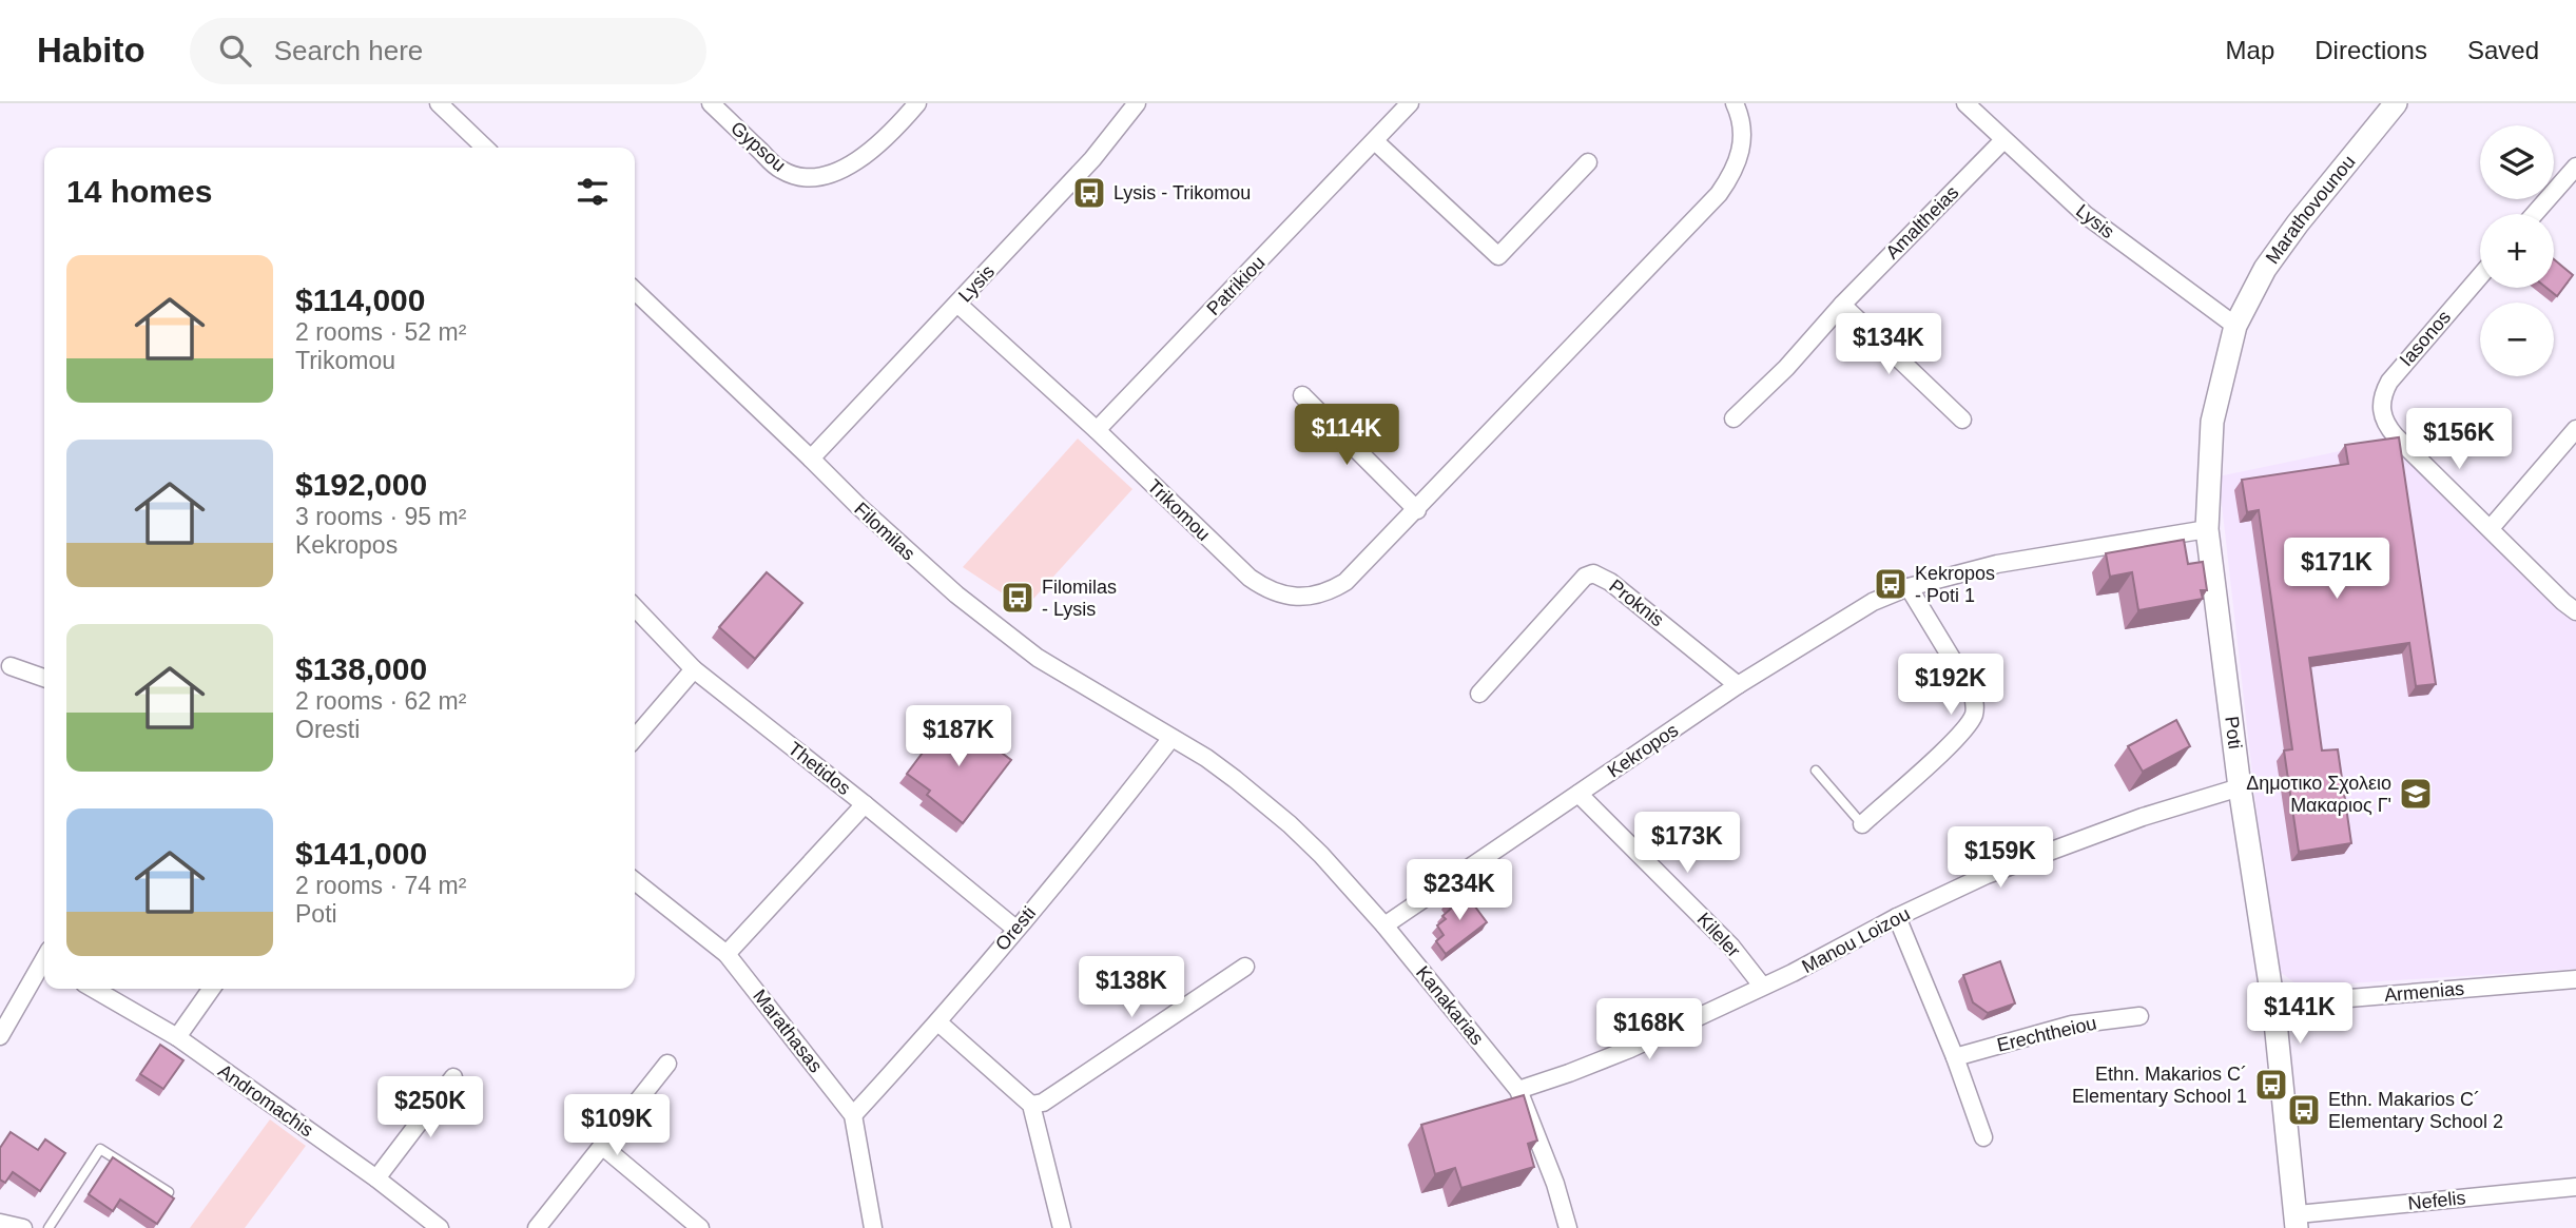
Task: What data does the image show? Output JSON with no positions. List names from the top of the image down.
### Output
{
  "streets": {
    "street": [
      "Gypsou",
      "Marathovounou",
      "Lysis",
      "Amaltheias",
      "Patrikiou",
      "Iasonos",
      "Trikomou",
      "Filomilas",
      "Proknis",
      "Poti",
      "Kekropos",
      "Thetidos",
      "Oresti",
      "Kileler",
      "Manou Loizou",
      "Armenias",
      "Kanakarias",
      "Marathasas",
      "Erechtheiou",
      "Andromachis",
      "Nefelis"
    ]
  },
  "crossings": [
    ["Marathovounou", "Lysis"],
    ["Marathovounou", "Poti"],
    ["Lysis", "Amaltheias"],
    ["Lysis", "Trikomou"],
    ["Lysis", "Filomilas"],
    ["Lysis", "Poti"],
    ["Patrikiou", "Trikomou"],
    ["Filomilas", "Oresti"],
    ["Filomilas", "Kanakarias"],
    ["Proknis", "Kekropos"],
    ["Poti", "Kekropos"],
    ["Poti", "Manou Loizou"],
    ["Poti", "Armenias"],
    ["Poti", "Nefelis"],
    ["Kekropos", "Kileler"],
    ["Kekropos", "Kanakarias"],
    ["Thetidos", "Oresti"],
    ["Oresti", "Kanakarias"],
    ["Oresti", "Marathasas"],
    ["Kileler", "Manou Loizou"],
    ["Manou Loizou", "Kanakarias"]
  ],
  "places": {
    "bus stop": [
      "Lysis - Trikomou",
      "Kekropos - Poti 1",
      "Filomilas - Lysis",
      "Ethn. Makarios C´ Elementary School 1",
      "Ethn. Makarios C´ Elementary School 2"
    ],
    "school or university": ["Δημοτικο Σχολειο Μακαριος Γ'"]
  },
  "page": {
    "header": "Habito",
    "search": "Search here",
    "nav": ["Map", "Directions", "Saved"],
    "map_buttons": ["+", "−"],
    "heading": "14 homes",
    "list": [
      {
        "name": "$114,000",
        "note": "2 rooms · 52 m² · Trikomou"
      },
      {
        "name": "$192,000",
        "note": "3 rooms · 95 m² · Kekropos"
      },
      {
        "name": "$138,000",
        "note": "2 rooms · 62 m² · Oresti"
      },
      {
        "name": "$141,000",
        "note": "2 rooms · 74 m² · Poti"
      }
    ],
    "price": [
      "$134K",
      "$114K",
      "$156K",
      "$171K",
      "$192K",
      "$187K",
      "$173K",
      "$159K",
      "$234K",
      "$138K",
      "$141K",
      "$168K",
      "$250K",
      "$109K"
    ]
  }
}
